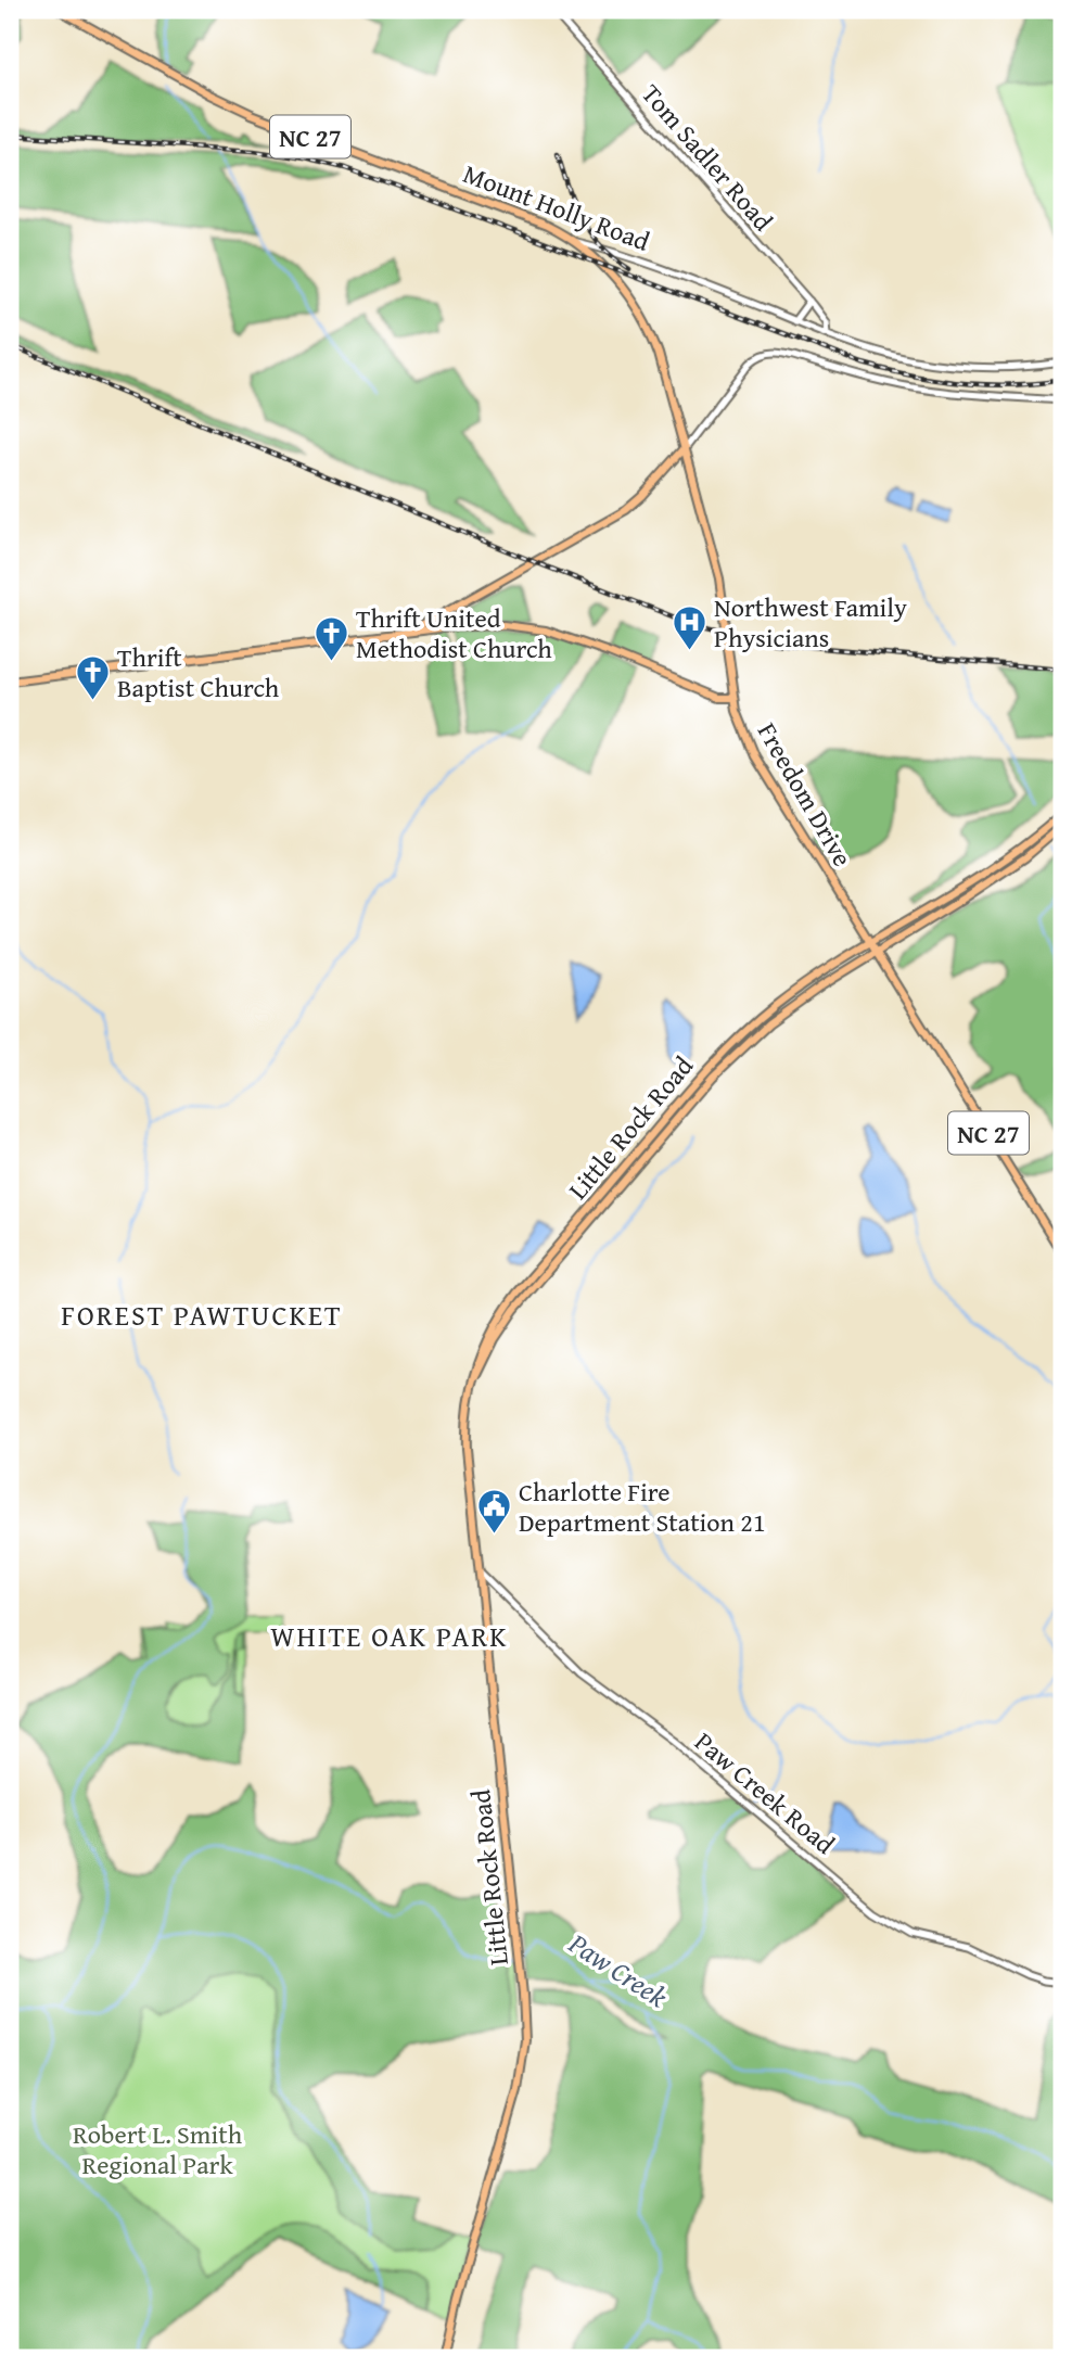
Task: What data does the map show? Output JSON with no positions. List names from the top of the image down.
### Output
{
  "streets": {
    "main road": [
      "NC 27",
      "Mount Holly Road",
      "Freedom Drive",
      "Little Rock Road"
    ],
    "street": ["Tom Sadler Road", "Paw Creek Road"]
  },
  "crossings": [
    ["Tom Sadler Road", "Mount Holly Road"],
    ["Mount Holly Road", "Freedom Drive"],
    ["Freedom Drive", "Little Rock Road"],
    ["Little Rock Road", "Paw Creek Road"]
  ],
  "districts": ["FOREST PAWTUCKET", "WHITE OAK PARK"],
  "water": ["Paw Creek"],
  "parks": ["Robert L. Smith Regional Park"],
  "places": {
    "hospital": ["Northwest Family Physicians"],
    "church": ["Thrift United Methodist Church", "Thrift Baptist Church"],
    "public building": ["Charlotte Fire Department Station 21"]
  }
}
